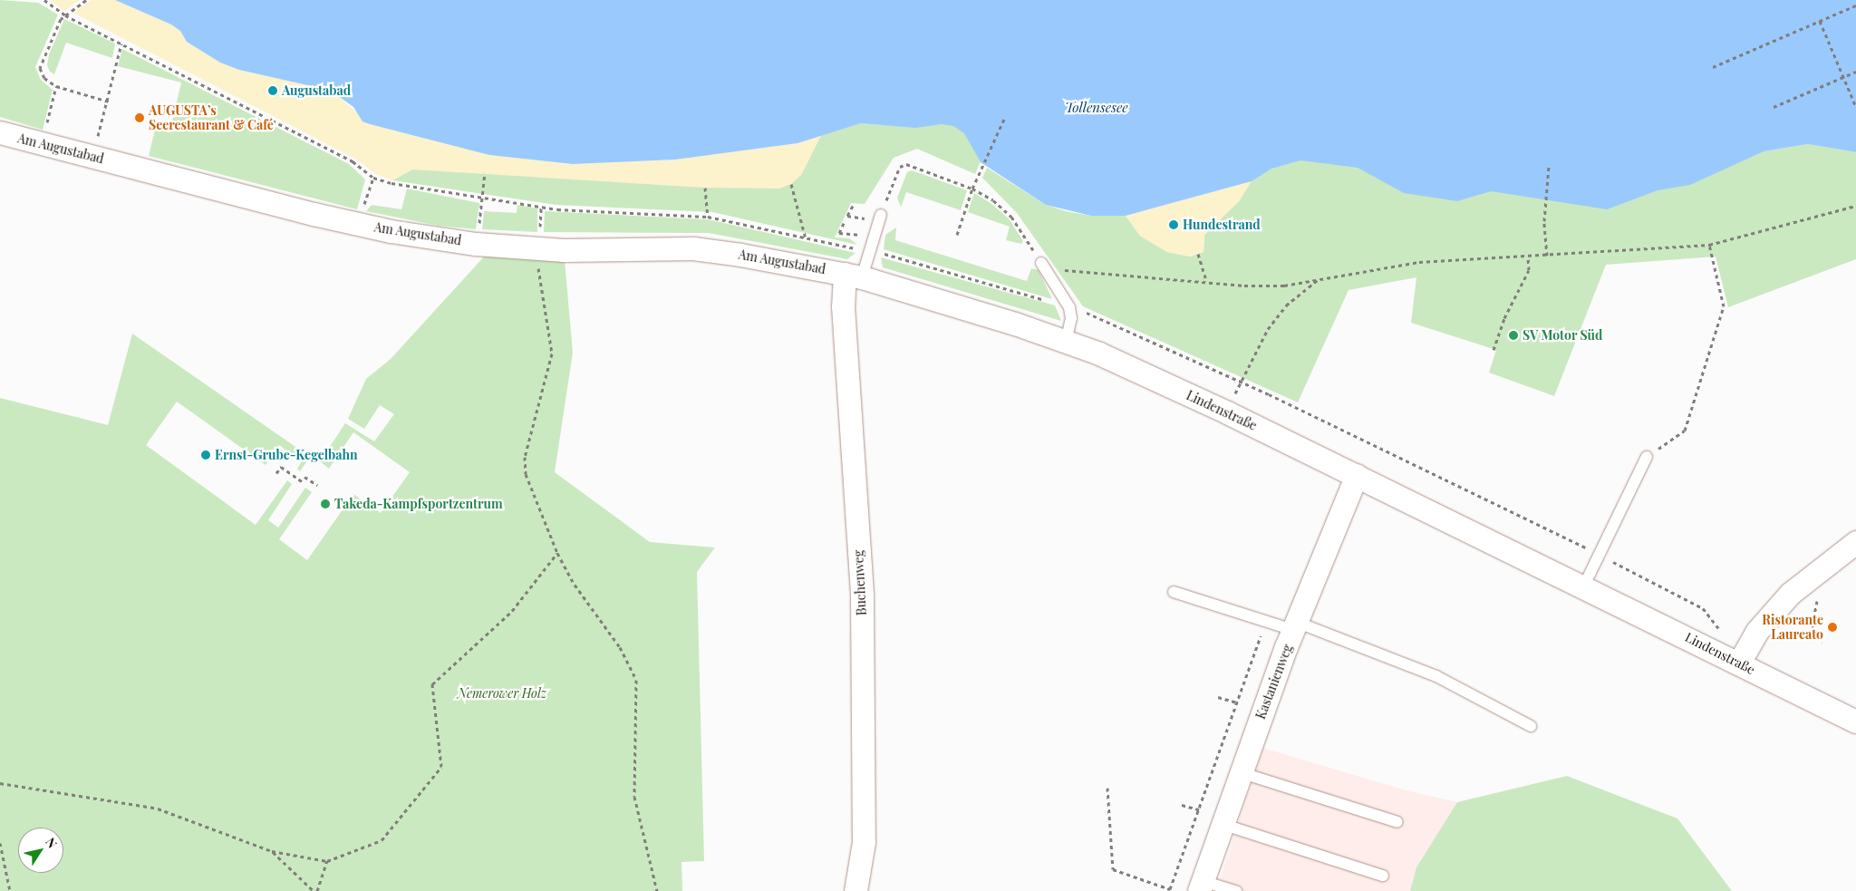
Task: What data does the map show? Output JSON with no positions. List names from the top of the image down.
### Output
{
  "streets": {
    "street": [
      "Am Augustabad",
      "Lindenstraße",
      "Buchenweg",
      "Kastanienweg"
    ]
  },
  "crossings": [
    ["Am Augustabad", "Lindenstraße"],
    ["Am Augustabad", "Buchenweg"],
    ["Lindenstraße", "Buchenweg"],
    ["Lindenstraße", "Kastanienweg"]
  ],
  "water": ["Tollensesee"],
  "parks": ["Nemerower Holz"],
  "places": [
    "Augustabad",
    "AUGUSTA’s Seerestaurant & Café",
    "Hundestrand",
    "SV Motor Süd",
    "Ernst-Grube-Kegelbahn",
    "Takeda-Kampfsportzentrum",
    "Ristorante Laureato"
  ],
  "north": "top right"
}
